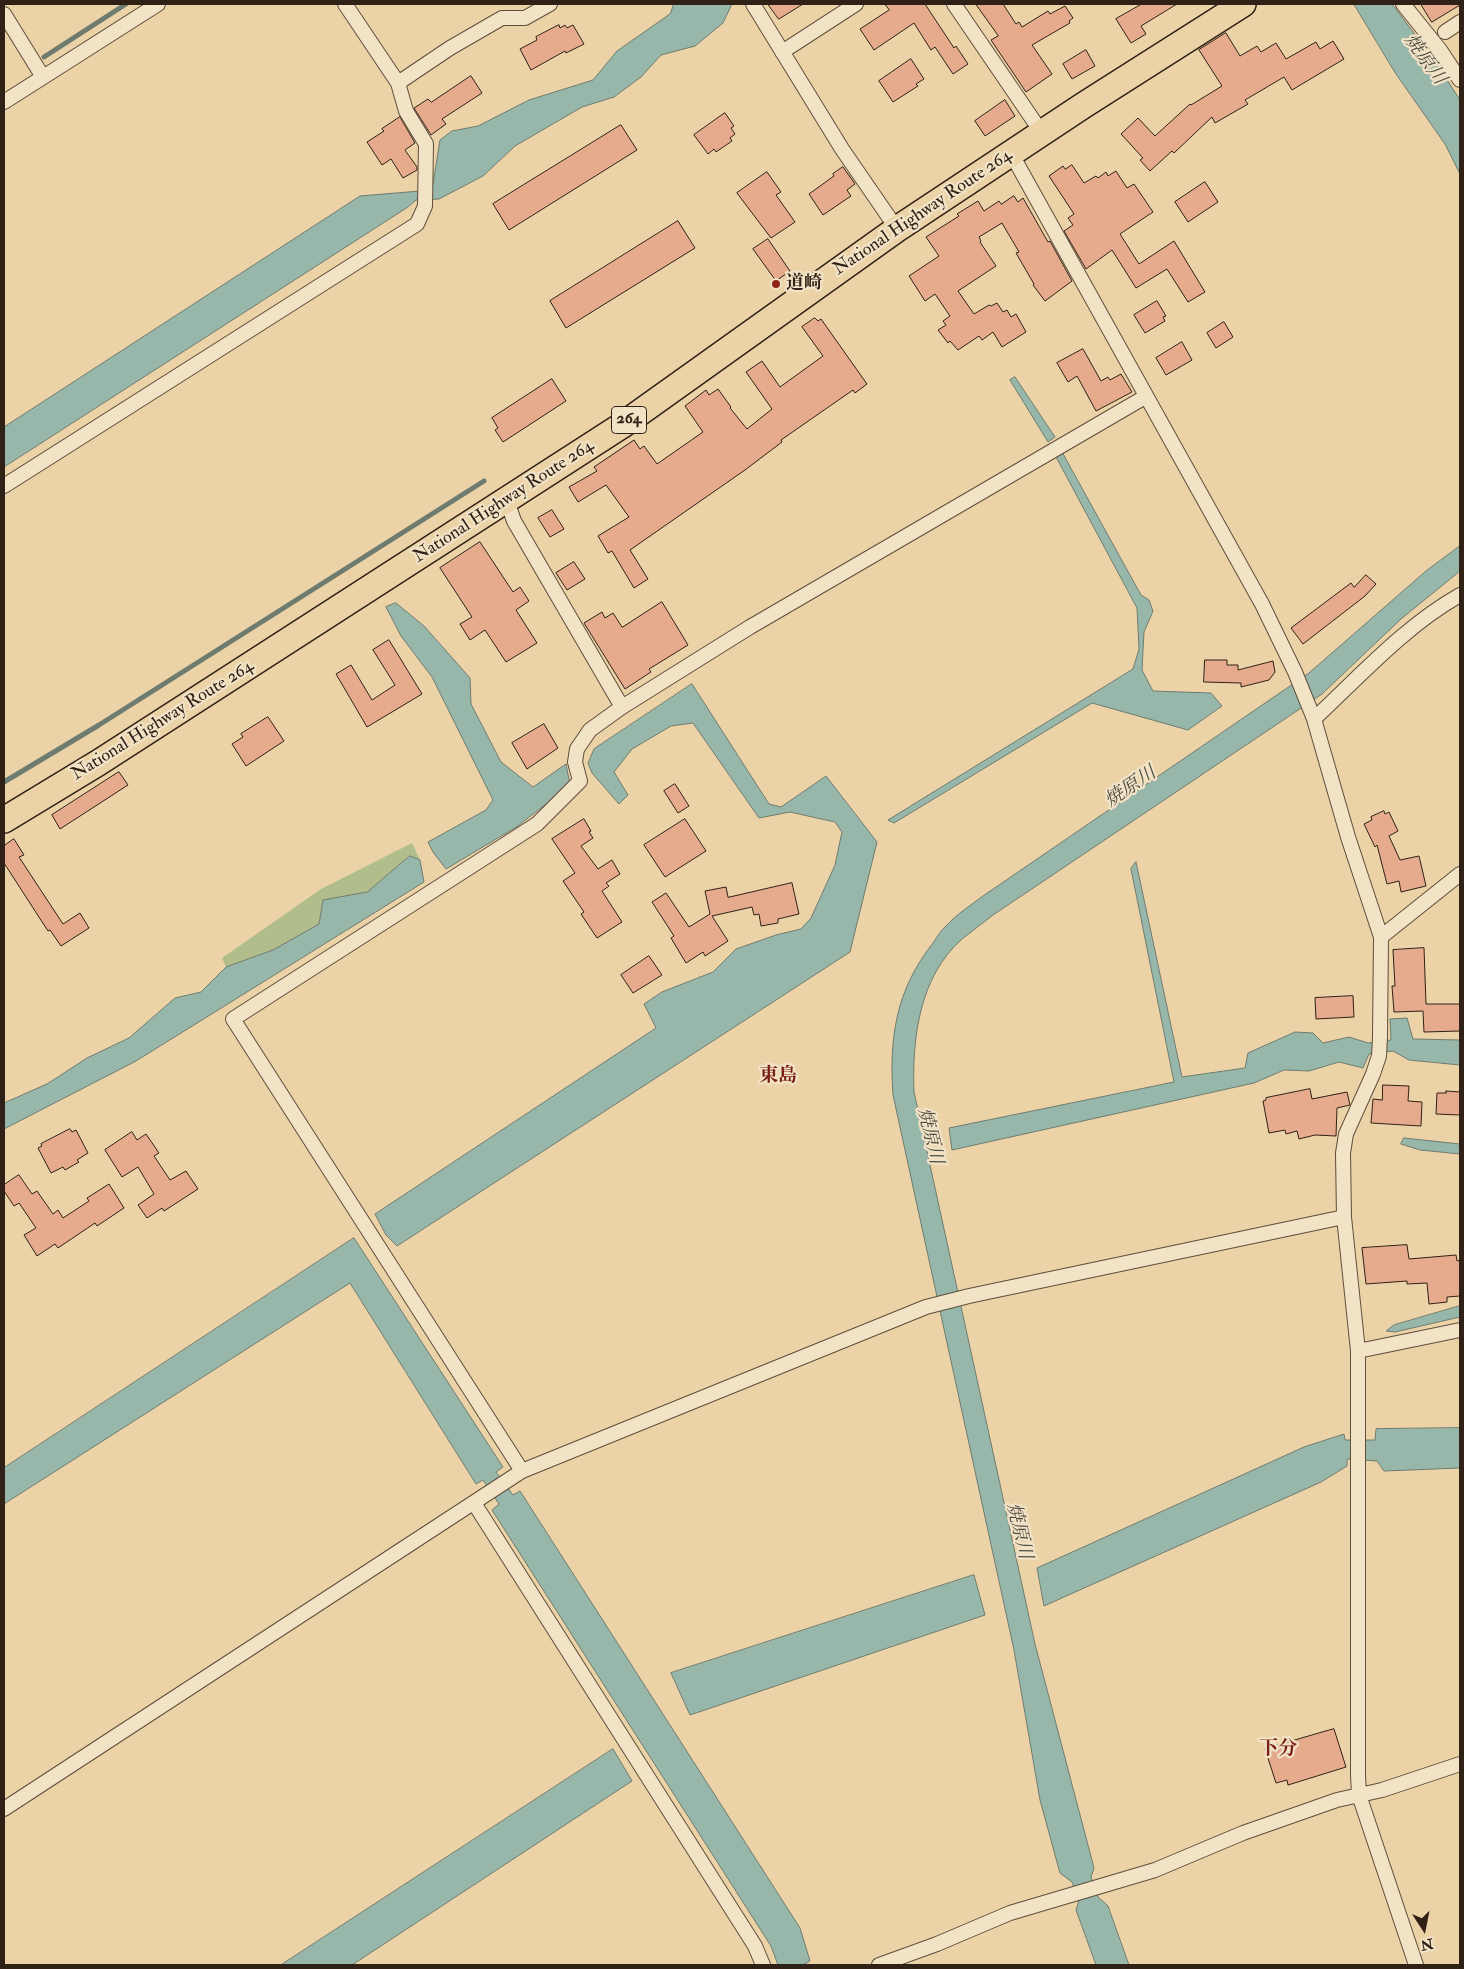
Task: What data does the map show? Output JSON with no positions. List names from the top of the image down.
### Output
{
  "streets": {
    "highway": ["National Highway Route 264", "264"]
  },
  "districts": ["東島", "下分"],
  "water": ["焼原川"],
  "places": ["道崎"],
  "north": "bottom"
}
